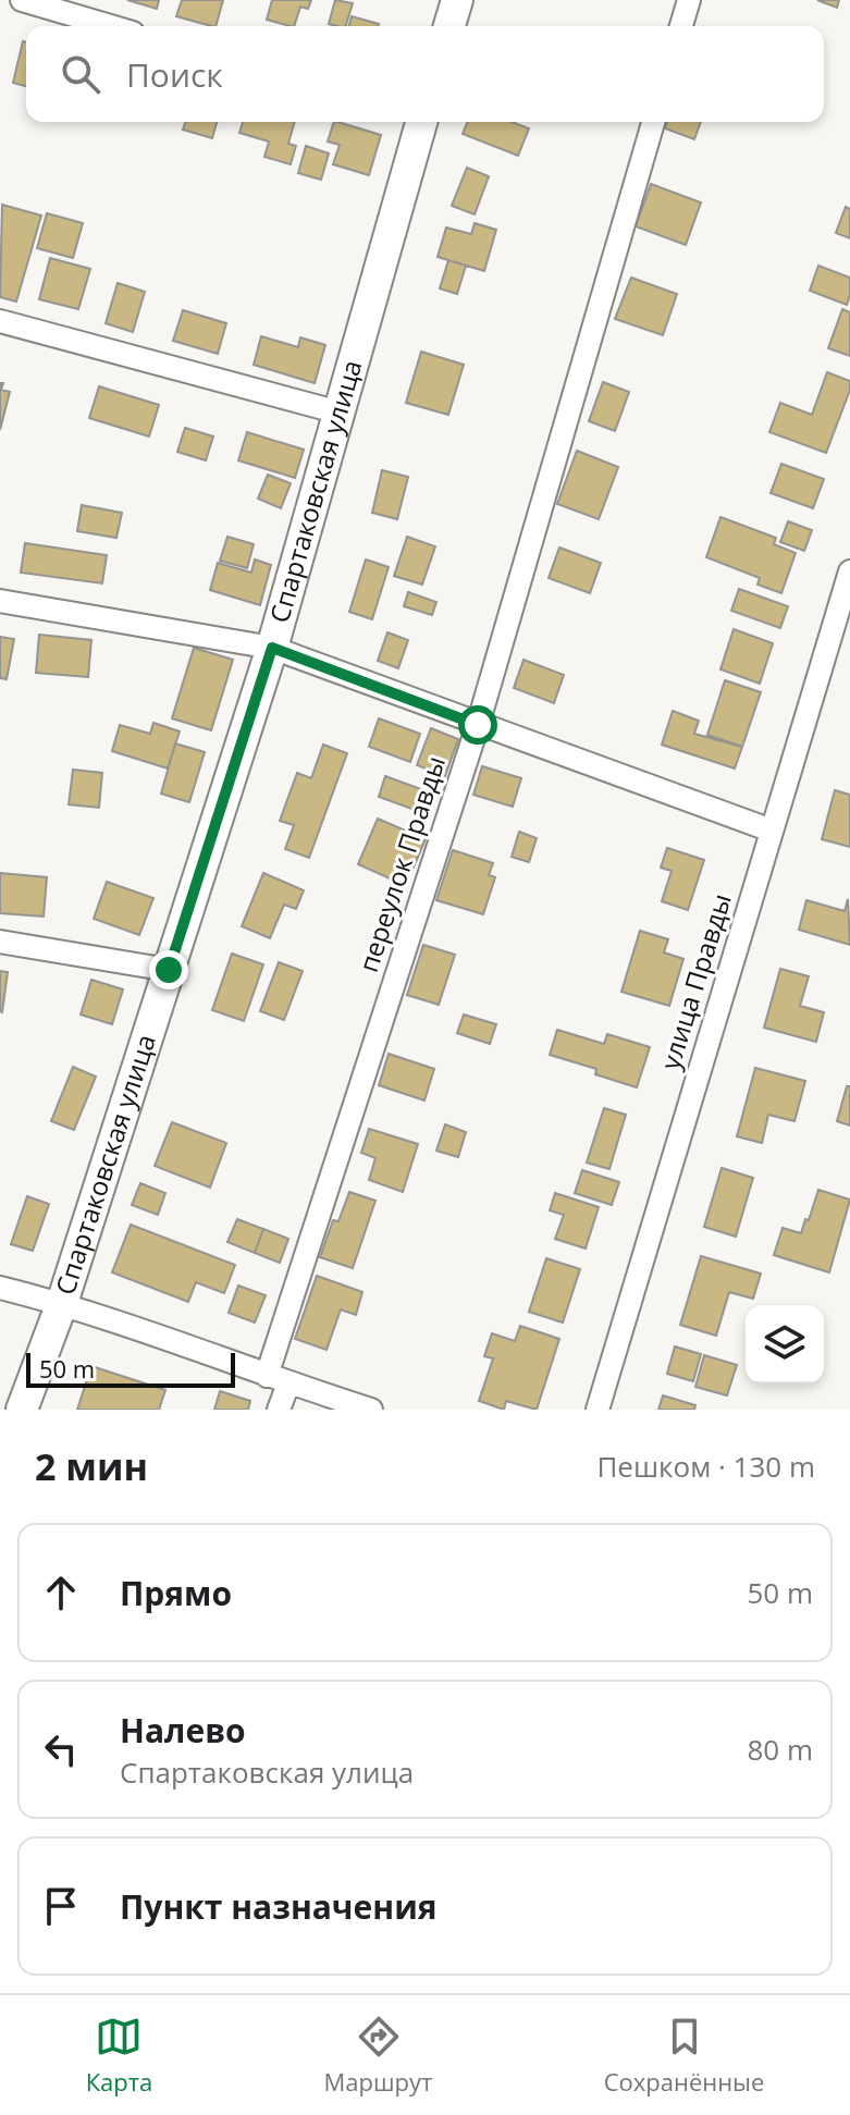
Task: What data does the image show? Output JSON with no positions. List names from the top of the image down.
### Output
{
  "streets": {
    "street": ["Спартаковская улица", "переулок Правды", "улица Правды"]
  },
  "scale_bar": "50 m",
  "page": {
    "search": "Поиск",
    "scale": "50 m",
    "heading": ["2 мин", "Пешком · 130 m"],
    "list": [
      ["Прямо", "50 m"],
      ["Налево", "Спартаковская улица", "80 m"],
      "Пункт назначения"
    ],
    "nav": ["Карта", "Маршрут", "Сохранённые"]
  }
}
